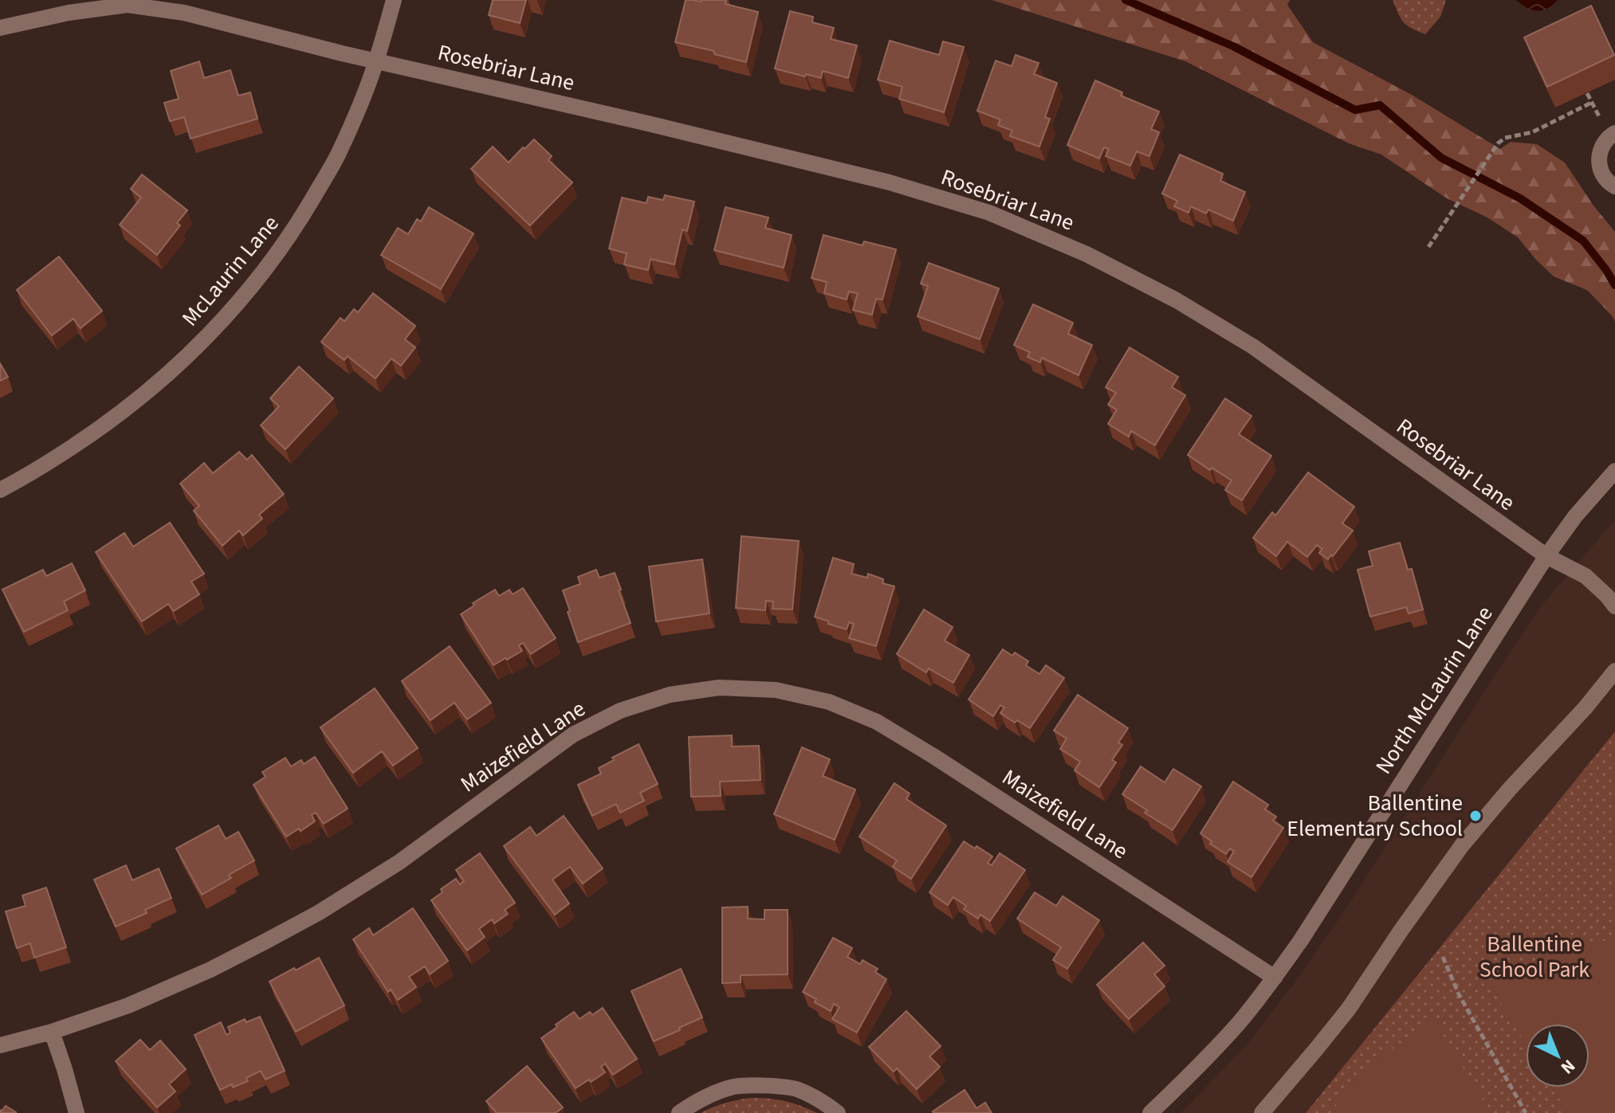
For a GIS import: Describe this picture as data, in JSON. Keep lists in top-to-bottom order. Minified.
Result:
{"streets":{"street":["Rosebriar Lane","McLaurin Lane","North McLaurin Lane","Maizefield Lane"]},"crossings":[["Rosebriar Lane","McLaurin Lane"],["Rosebriar Lane","North McLaurin Lane"],["North McLaurin Lane","Maizefield Lane"]],"parks":["Ballentine School Park"],"places":["Ballentine Elementary School"],"north":"bottom right"}
